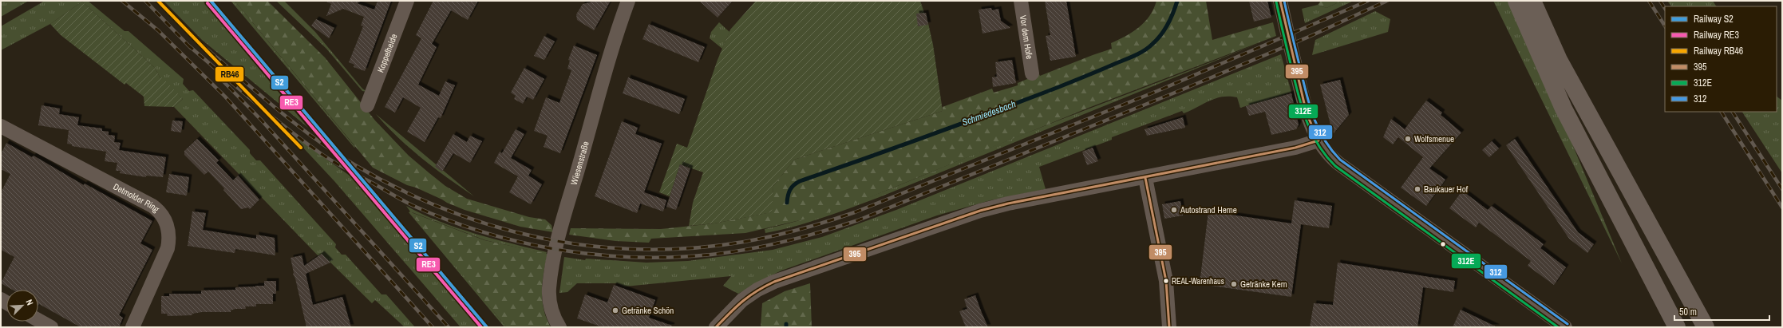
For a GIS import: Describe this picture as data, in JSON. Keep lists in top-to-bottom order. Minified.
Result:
{"streets":{"street":["Vor dem Hofe","Koppelheide","Wiesenstraße","Detmolder Ring"]},"water":["Schmiedesbach"],"places":["Wolfsmenue","Baukauer Hof","Autostrand Herne","REAL-Warenhaus","Getränke Kern","Getränke Schön"],"lines":["rail line S2","rail line RB46","transit line 395","transit line 312","transit line 312E","rail line RE3"],"legend":["Railway S2","Railway RE3","Railway RB46","395","312E","312"],"scale_bar":"50 m","north":"top right"}
